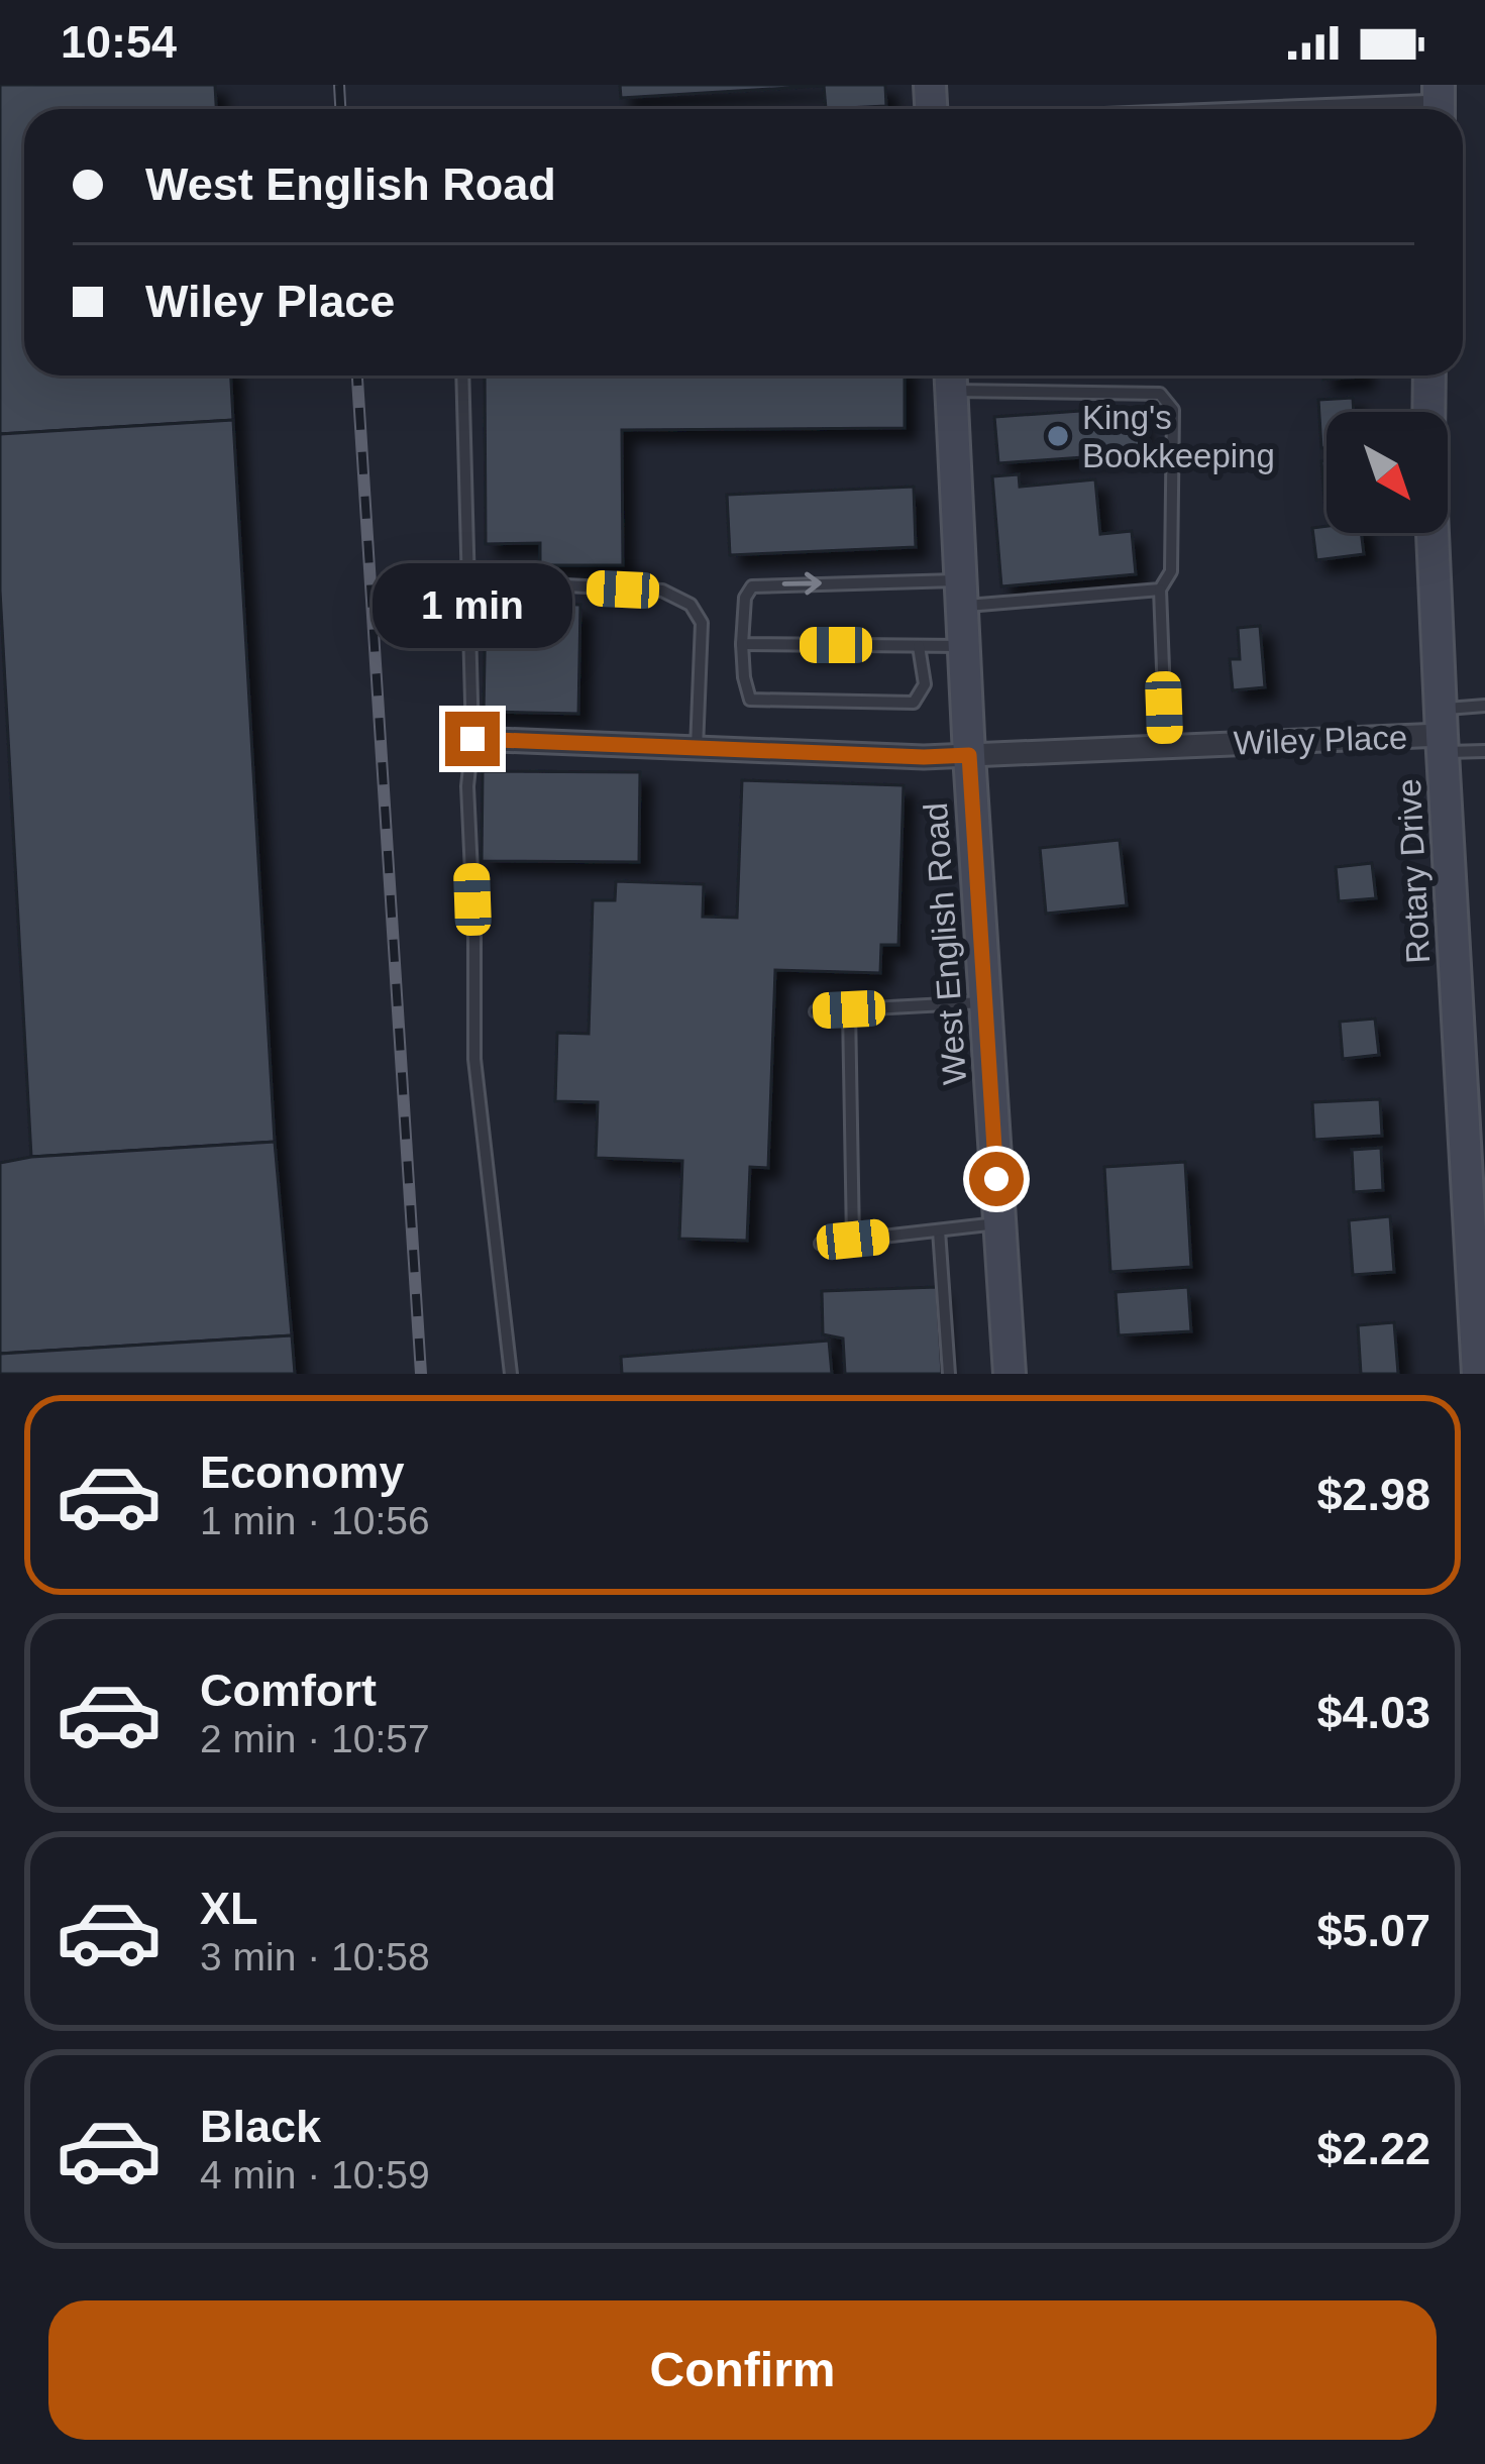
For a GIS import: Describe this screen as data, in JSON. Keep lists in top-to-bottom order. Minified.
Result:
{"streets":{"main road":["Rotary Drive","West English Road"],"street":["Wiley Place"]},"crossings":[["Wiley Place","Rotary Drive"],["Wiley Place","West English Road"]],"places":["King's Bookkeeping"],"north":"bottom right","page":{"status":"10:54","banner":["West English Road","Wiley Place"],"bubble":"1 min","list":[{"name":"Economy","note":"1 min · 10:56","value":"$2.98"},{"name":"Comfort","note":"2 min · 10:57","value":"$4.03"},{"name":"XL","note":"3 min · 10:58","value":"$5.07"},{"name":"Black","note":"4 min · 10:59","value":"$2.22"}],"buttons":"Confirm"}}
